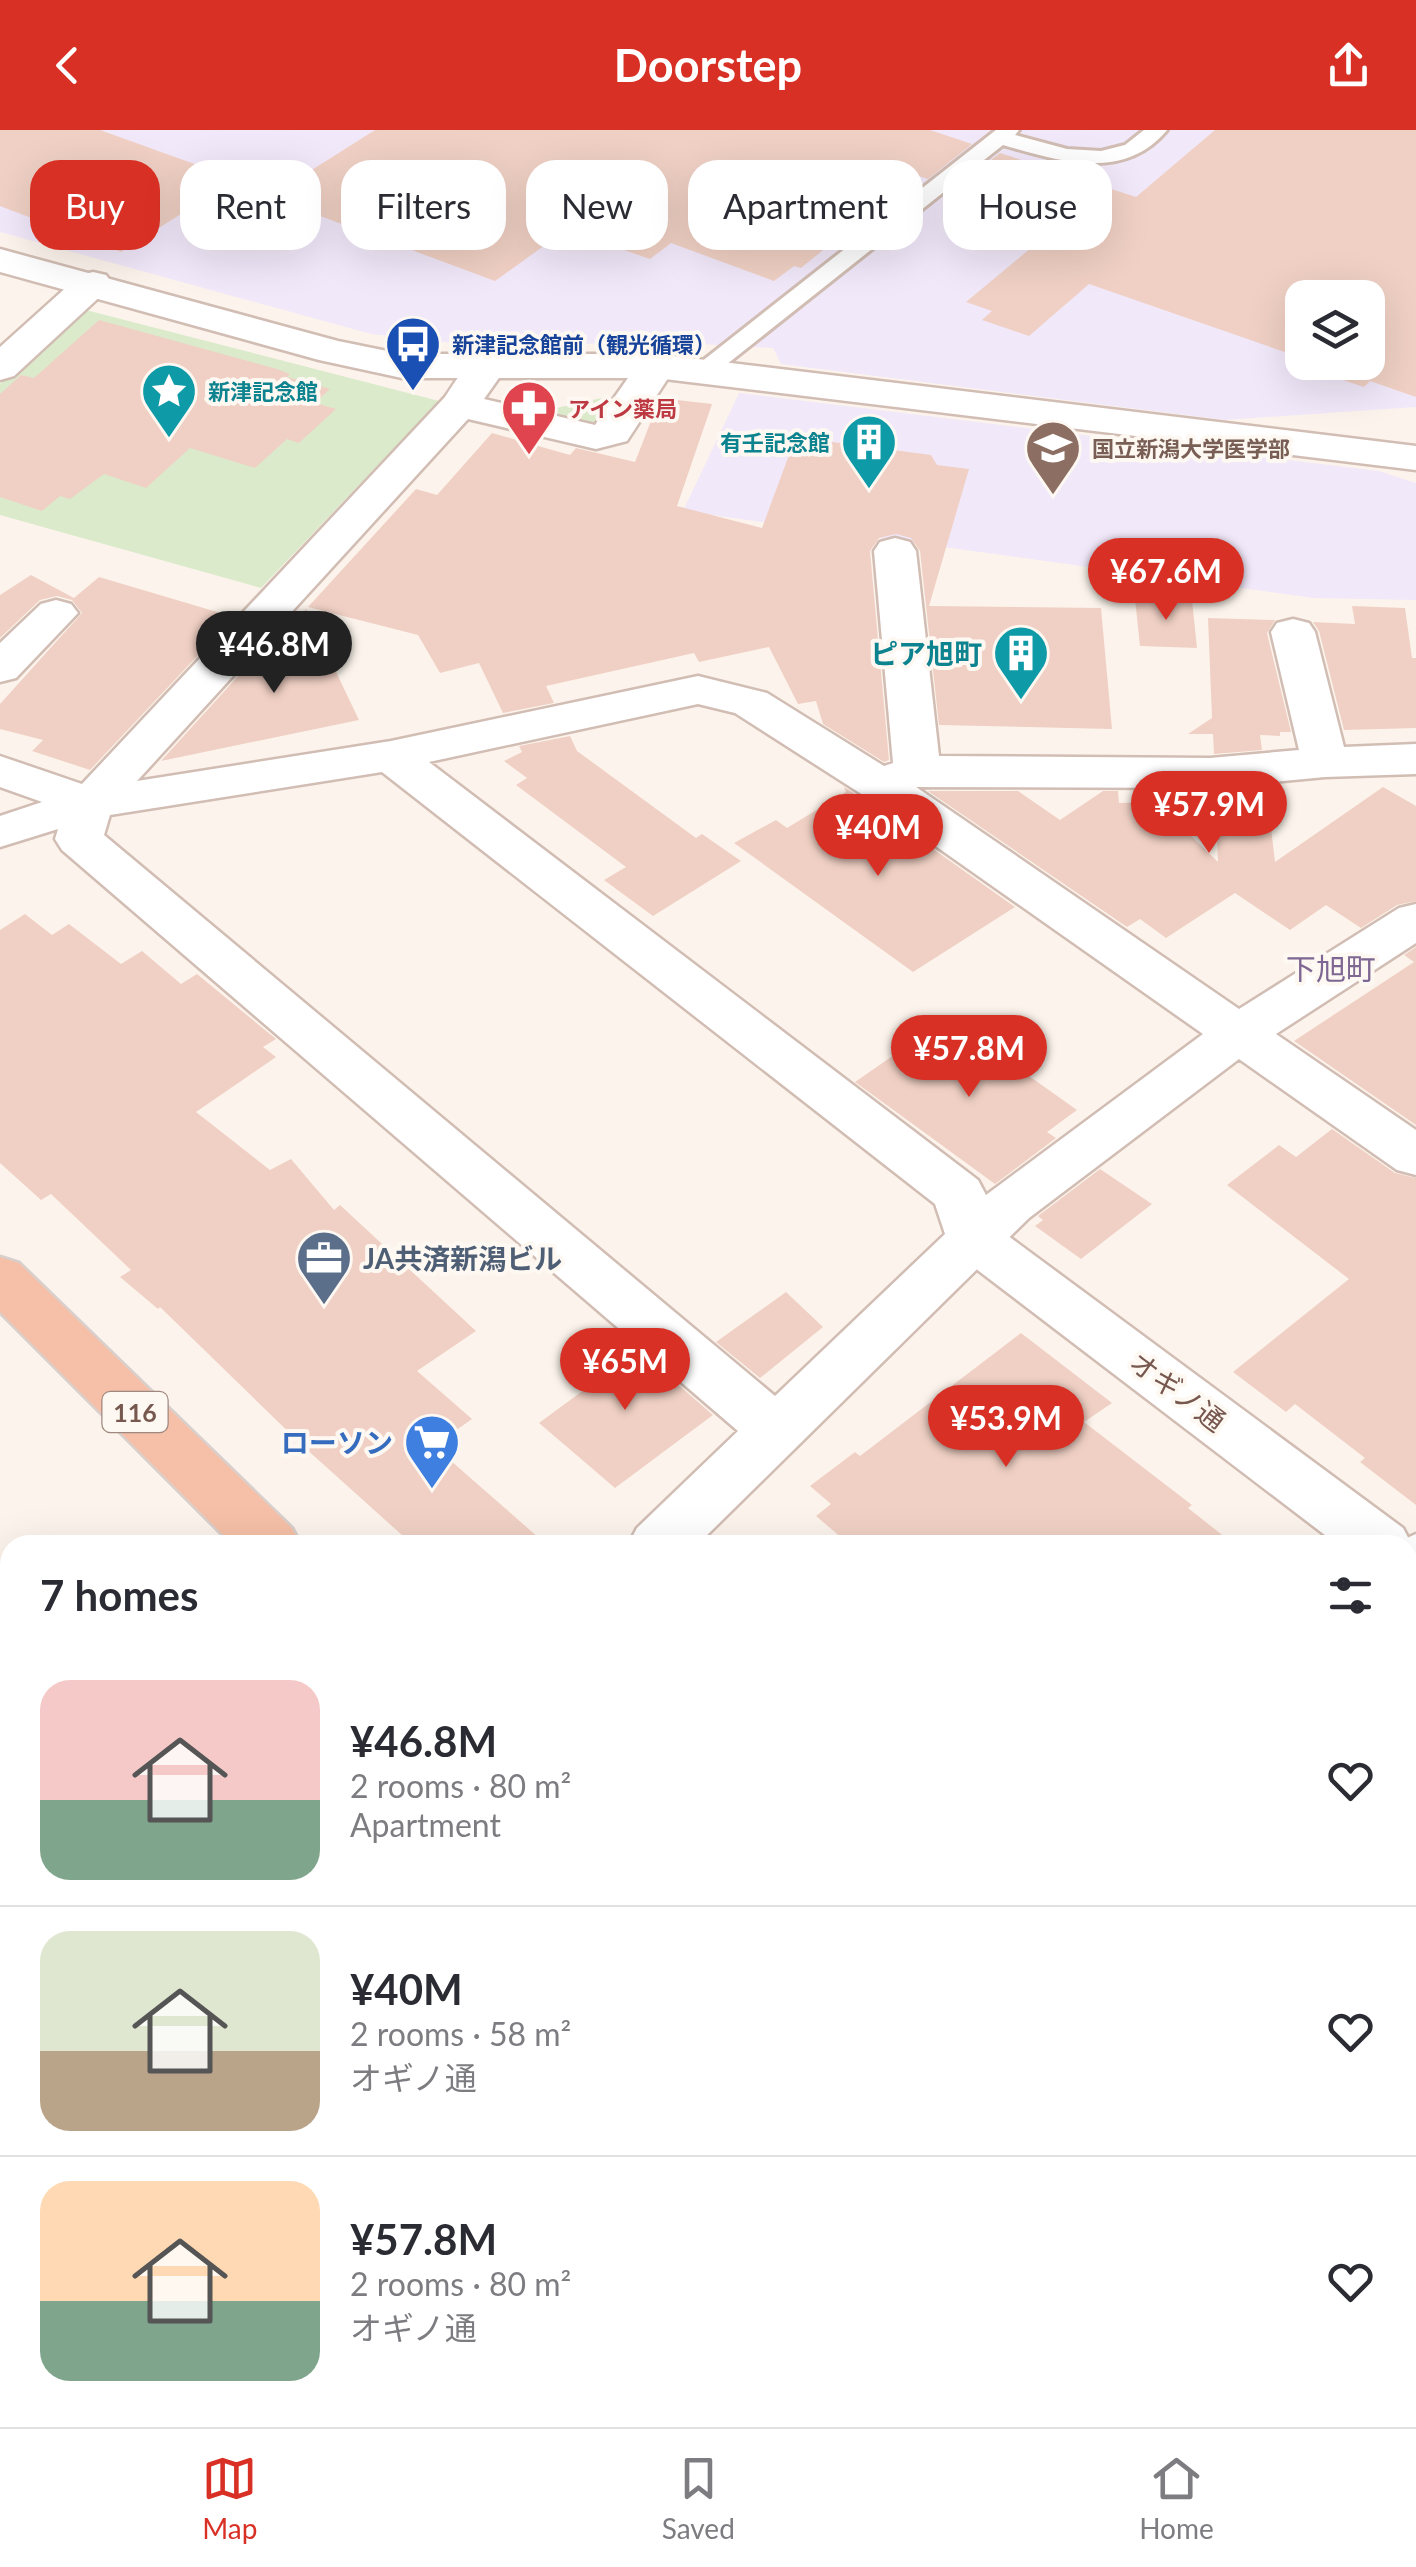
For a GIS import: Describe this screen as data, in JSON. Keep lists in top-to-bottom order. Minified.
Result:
{"streets":{"highway":["116"],"street":["オギノ通"]},"districts":["下旭町"],"places":{"bus stop":["新津記念館前（観光循環）"],"place":["新津記念館"],"pharmacy":["アイン薬局"],"building":["有壬記念館","ピア旭町"],"school or university":["国立新潟大学医学部"],"office":["JA共済新潟ビル"],"supermarket":["ローソン"]},"page":{"header":"Doorstep","chip":["Buy","Rent","Filters","New","Apartment","House"],"price":["¥67.6M","¥46.8M","¥57.9M","¥40M","¥57.8M","¥65M","¥53.9M"],"heading":"7 homes","list":[{"name":"¥46.8M","note":"2 rooms · 80 m² · Apartment"},{"name":"¥40M","note":"2 rooms · 58 m² · オギノ通"},{"name":"¥57.8M","note":"2 rooms · 80 m² · オギノ通"}],"tabs":["Map","Saved","Home"]}}
